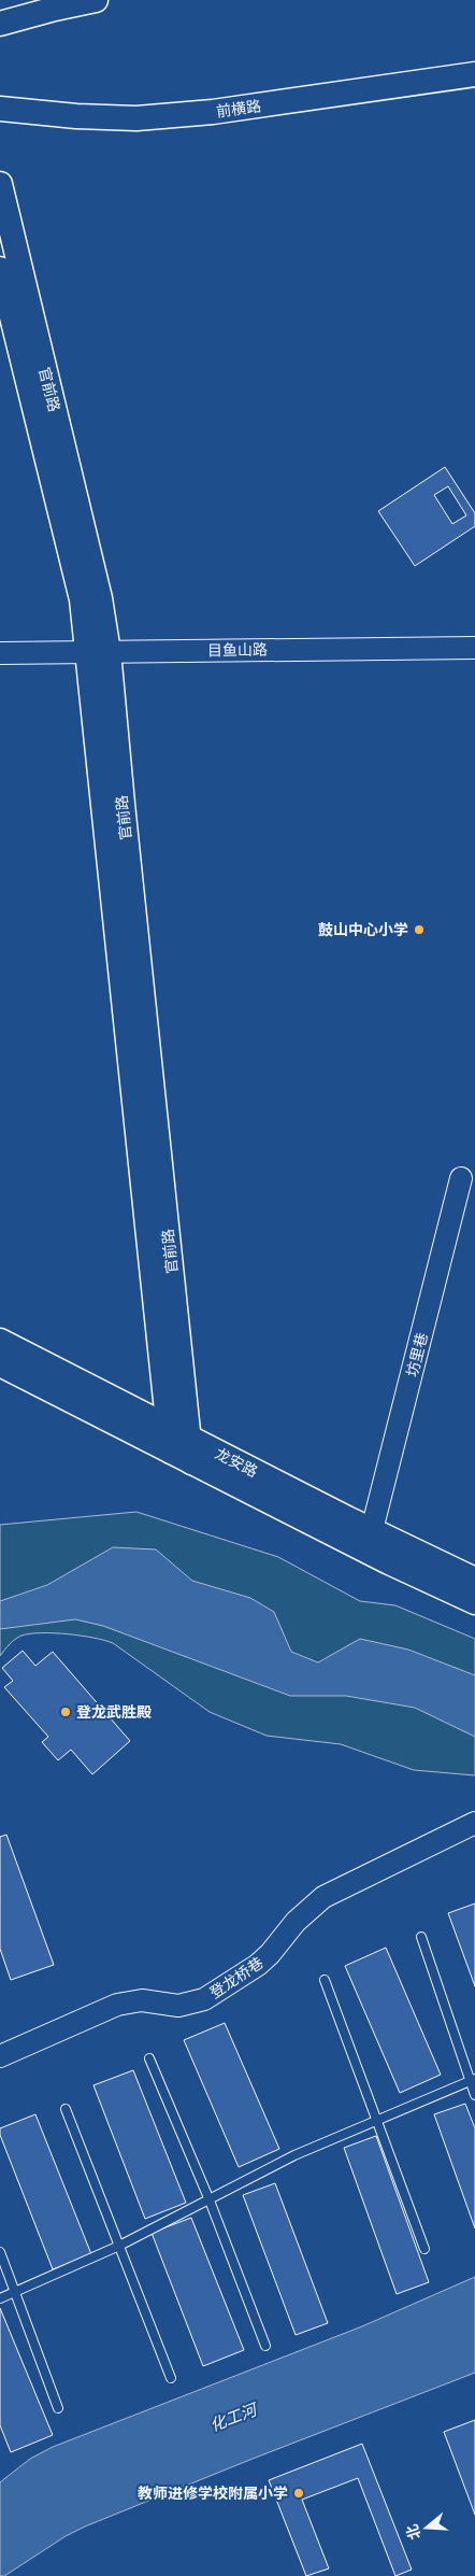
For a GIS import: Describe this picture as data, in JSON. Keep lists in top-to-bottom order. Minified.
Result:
{"streets":{"main road":["前横路","官前路","龙安路"],"street":["目鱼山路","坊里巷","登龙桥巷"]},"crossings":[["官前路","目鱼山路"],["官前路","龙安路"],["坊里巷","龙安路"]],"water":["化工河"],"places":["鼓山中心小学","登龙武胜殿","教师进修学校附属小学"],"north":"left"}
